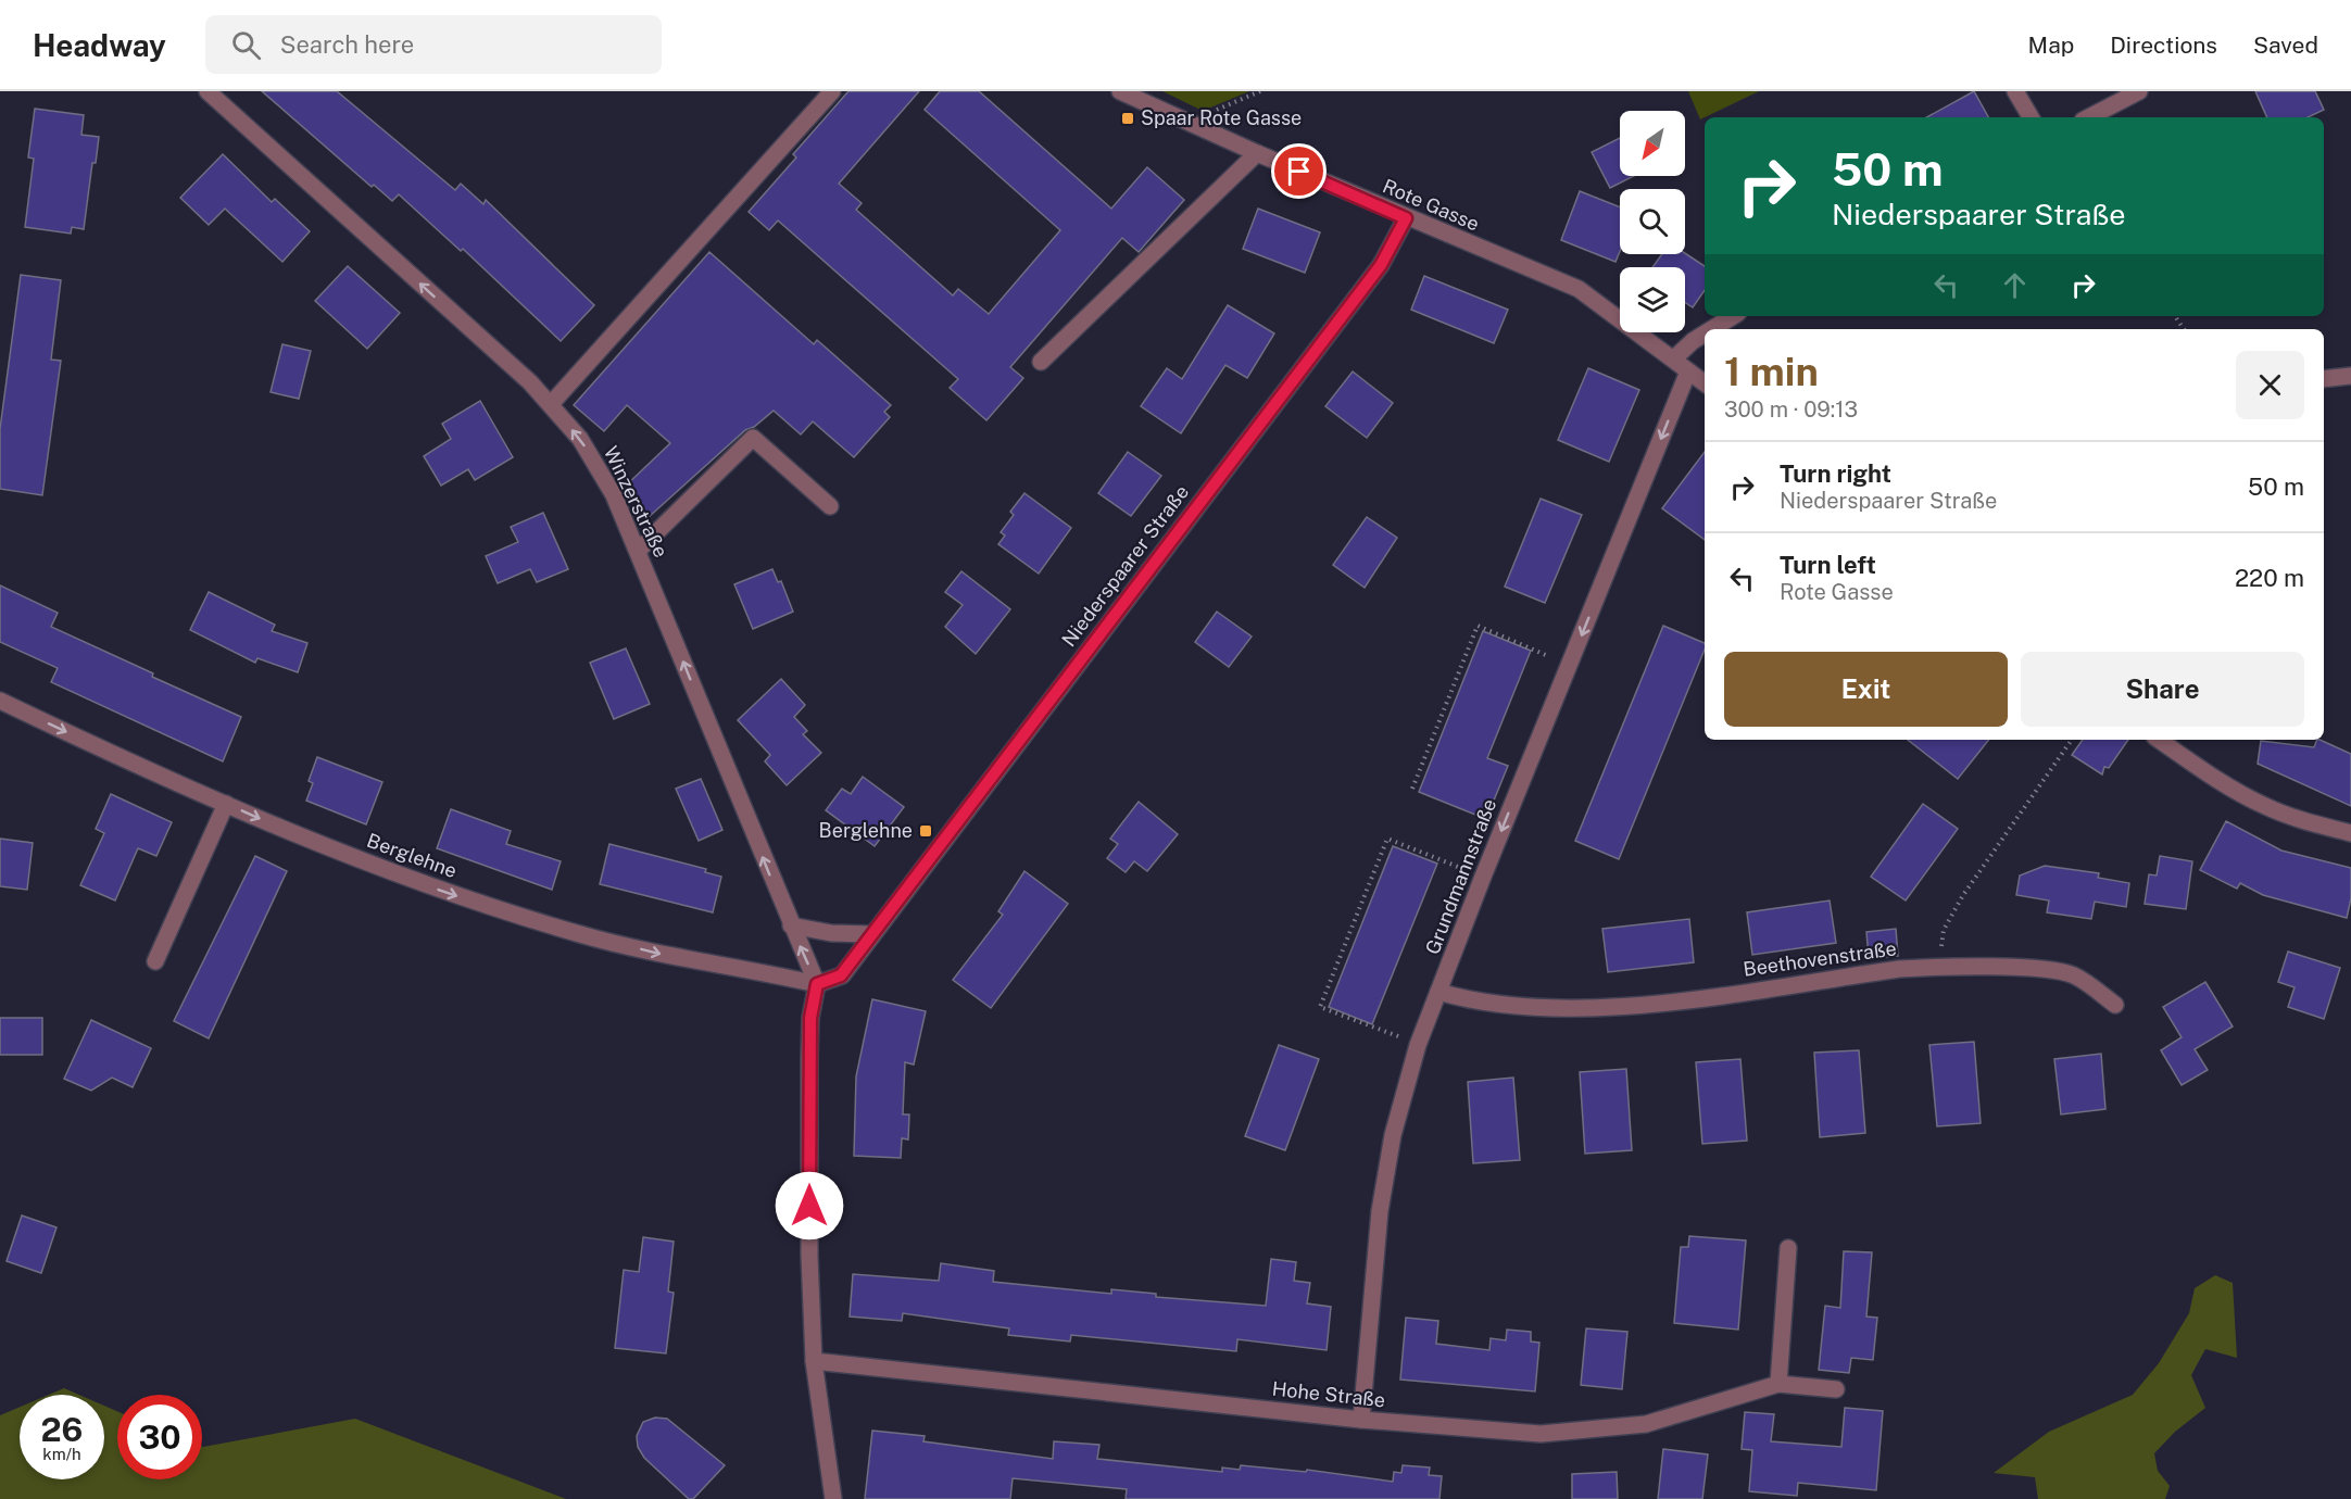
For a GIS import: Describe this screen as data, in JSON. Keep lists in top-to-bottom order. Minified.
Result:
{"streets":{"street":["Rote Gasse","Winzerstraße","Niederspaarer Straße","Berglehne","Grundmannstraße","Beethovenstraße","Hohe Straße"]},"crossings":[["Rote Gasse","Niederspaarer Straße"],["Rote Gasse","Grundmannstraße"],["Winzerstraße","Niederspaarer Straße"],["Winzerstraße","Berglehne"],["Niederspaarer Straße","Berglehne"],["Grundmannstraße","Beethovenstraße"],["Grundmannstraße","Hohe Straße"]],"one_way":["Winzerstraße","Berglehne","Grundmannstraße"],"places":{"transit":["Spaar Rote Gasse","Berglehne"]},"north":"bottom left","page":{"header":"Headway","search":"Search here","nav":["Map","Directions","Saved"],"turn":["50 m","Niederspaarer Straße"],"heading":["1 min","300 m · 09:13"],"list":[{"name":"Turn right","note":"Niederspaarer Straße","value":"50 m"},{"name":"Turn left","note":"Rote Gasse","value":"220 m"}],"buttons":["Exit","Share"],"speed":"26 km/h","limit":"30"}}
